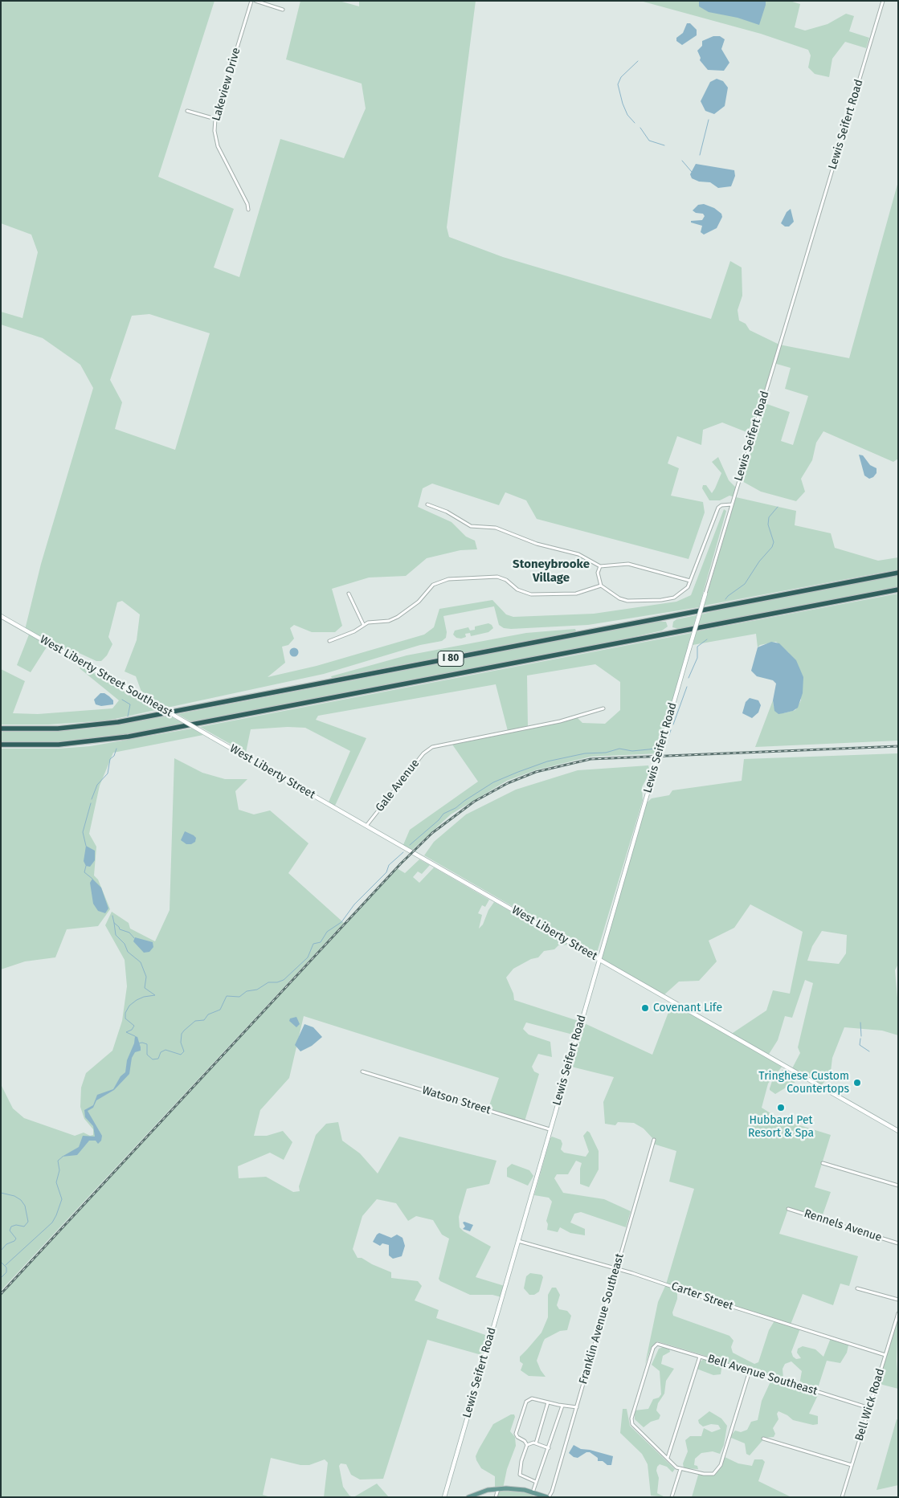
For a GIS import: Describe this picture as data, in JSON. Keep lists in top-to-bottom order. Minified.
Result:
{"streets":{"highway":["I 80"],"main road":["Lewis Seifert Road","West Liberty Street Southeast","West Liberty Street"],"street":["Lakeview Drive","Gale Avenue","Watson Street","Rennels Avenue","Carter Street","Franklin Avenue Southeast","Bell Avenue Southeast","Bell Wick Road"]},"crossings":[["Lewis Seifert Road","West Liberty Street"],["Lewis Seifert Road","Watson Street"],["Lewis Seifert Road","Carter Street"],["West Liberty Street Southeast","West Liberty Street"],["West Liberty Street","Gale Avenue"],["Carter Street","Franklin Avenue Southeast"],["Carter Street","Bell Wick Road"],["Bell Avenue Southeast","Bell Wick Road"]],"districts":["Stoneybrooke Village"],"places":["Covenant Life","Tringhese Custom Countertops","Hubbard Pet Resort & Spa"]}
